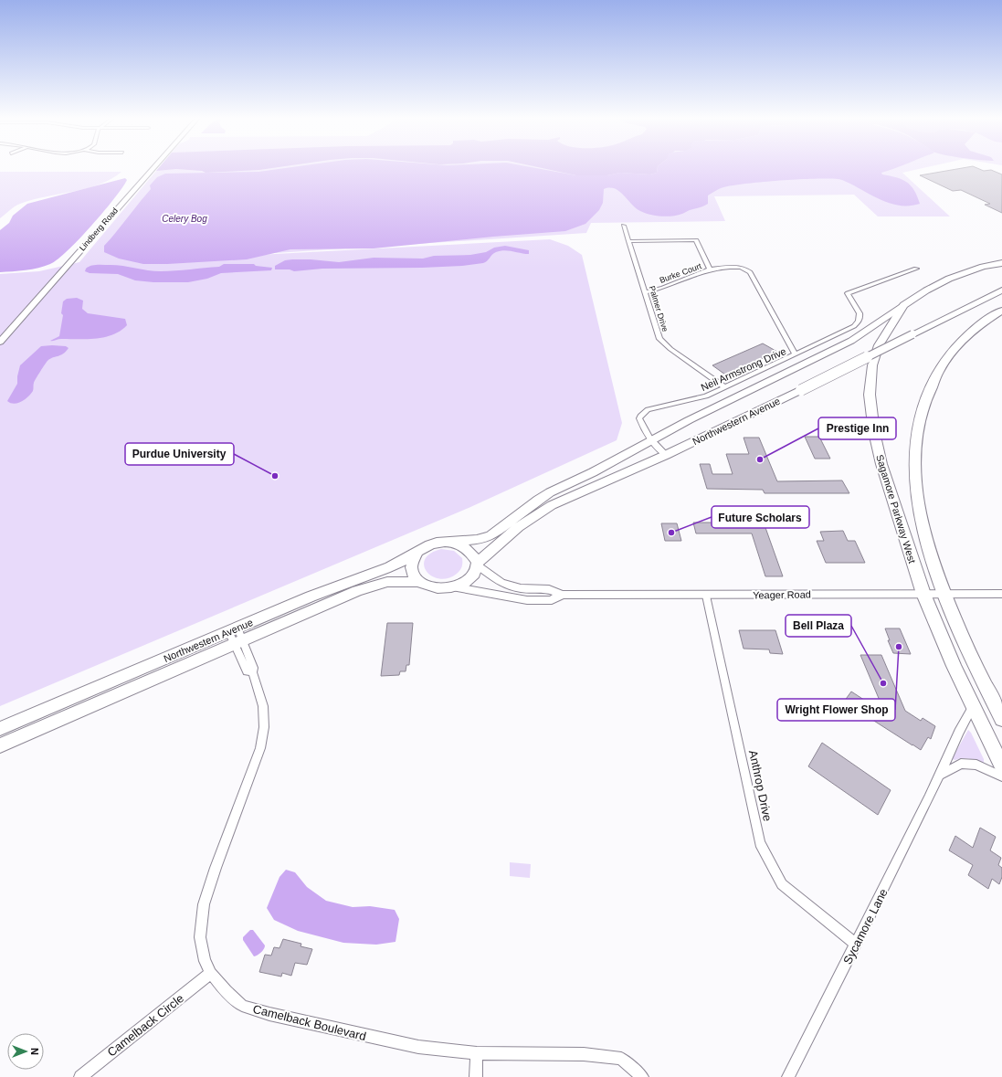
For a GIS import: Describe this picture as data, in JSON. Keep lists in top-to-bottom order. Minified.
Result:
{"streets":{"highway":["Sagamore Parkway West"],"main road":["Lindberg Road","Northwestern Avenue"],"street":["Burke Court","Palmer Drive","Neil Armstrong Drive","Yeager Road","Anthrop Drive","Sycamore Lane","Camelback Boulevard","Camelback Circle"]},"crossings":[["Burke Court","Palmer Drive"],["Burke Court","Neil Armstrong Drive"],["Palmer Drive","Neil Armstrong Drive"],["Neil Armstrong Drive","Northwestern Avenue"],["Northwestern Avenue","Yeager Road"],["Northwestern Avenue","Camelback Boulevard"],["Sagamore Parkway West","Yeager Road"],["Sagamore Parkway West","Sycamore Lane"],["Yeager Road","Anthrop Drive"],["Anthrop Drive","Sycamore Lane"],["Camelback Boulevard","Camelback Circle"]],"water":["Celery Bog"],"places":["Prestige Inn","Purdue University","Future Scholars","Wright Flower Shop","Bell Plaza"],"north":"right"}
